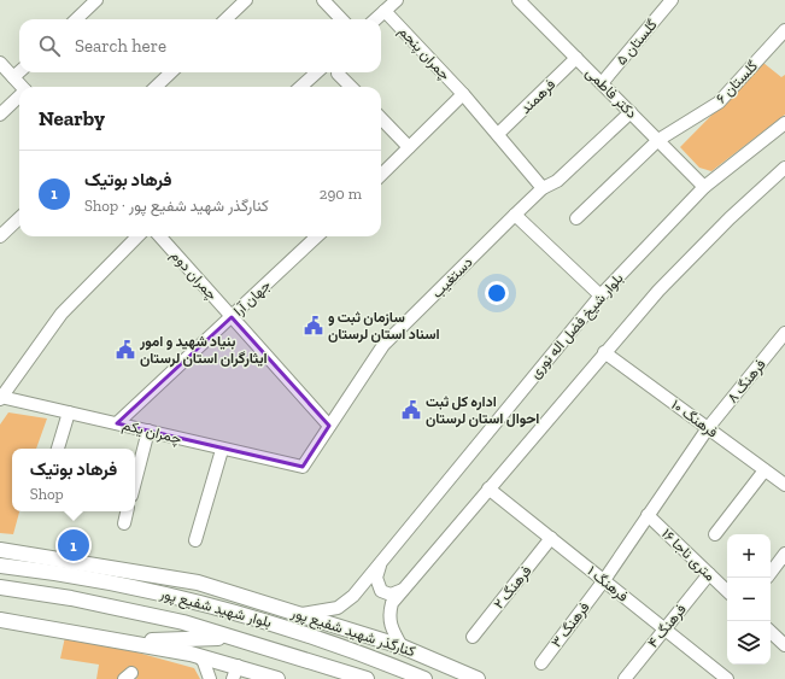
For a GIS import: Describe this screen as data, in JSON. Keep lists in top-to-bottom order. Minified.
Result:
{"streets":{"main road":["بلوار شهید شفیع پور","کنارگذر شهید شفیع پور"],"street":["گلستان ۵","چمران پنجم","گلستان ۶","دکتر فاطمی","فرهمند","چمران دوم","دستغیب","جهان آرا","بلوار شیخ فضل اله نوری","فرهنگ ۸","فرهنگ ۱۰","چمران یکم","۱۶ متری ناجا","فرهنگ ۱","فرهنگ ۲","فرهنگ ۳","فرهنگ ۴"]},"crossings":[["گلستان ۵","دکتر فاطمی"],["چمران پنجم","فرهمند"],["چمران پنجم","دستغیب"],["گلستان ۶","دکتر فاطمی"],["دکتر فاطمی","فرهمند"],["دکتر فاطمی","دستغیب"],["دکتر فاطمی","بلوار شیخ فضل اله نوری"],["چمران دوم","دستغیب"],["چمران دوم","جهان آرا"],["دستغیب","چمران یکم"],["جهان آرا","چمران یکم"],["بلوار شیخ فضل اله نوری","کنارگذر شهید شفیع پور"],["فرهنگ ۸","فرهنگ ۱۰"],["فرهنگ ۸","۱۶ متری ناجا"],["فرهنگ ۸","فرهنگ ۳"],["۱۶ متری ناجا","فرهنگ ۳"],["۱۶ متری ناجا","فرهنگ ۴"],["فرهنگ ۱","فرهنگ ۲"],["فرهنگ ۱","فرهنگ ۳"],["فرهنگ ۱","فرهنگ ۴"]],"places":{"public building":["سازمان ثبت و اسناد استان لرستان","بنیاد شهید و امور ایثارگران استان لرستان","اداره کل ثبت احوال استان لرستان"]},"page":{"search":"Search here","heading":"Nearby","list":[{"mark":"1","name":"فرهاد بوتیک","note":"Shop · کنارگذر شهید شفیع پور","value":"290 m"}],"popup":["فرهاد بوتیک","Shop"],"pins":"1","map_buttons":["+","−"]}}
